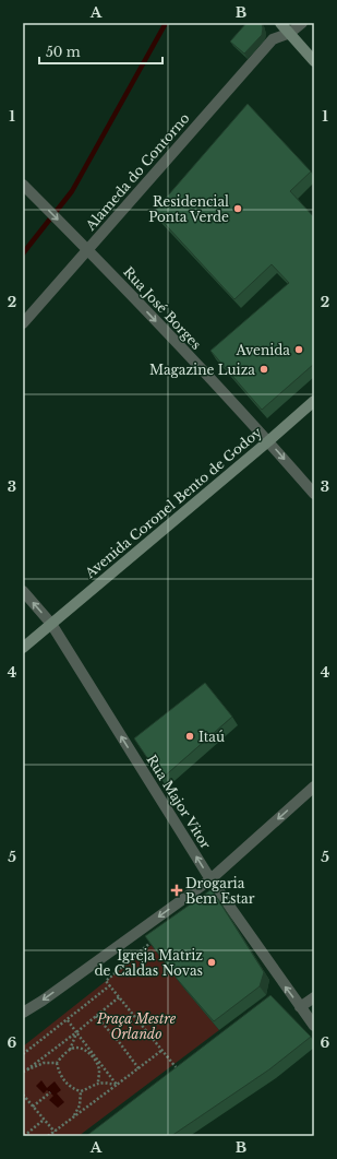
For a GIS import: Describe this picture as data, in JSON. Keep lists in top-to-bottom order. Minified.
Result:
{"streets":{"main road":["Avenida Coronel Bento de Godoy"],"street":["Alameda do Contorno","Rua José Borges","Rua Major Vitor"]},"crossings":[["Alameda do Contorno","Rua José Borges"],["Rua José Borges","Avenida Coronel Bento de Godoy"],["Avenida Coronel Bento de Godoy","Rua Major Vitor"]],"one_way":["Rua José Borges","Rua Major Vitor"],"parks":["Praça Mestre Orlando"],"places":{"other":["Residencial Ponta Verde","Avenida","Magazine Luiza","Itaú","Igreja Matriz de Caldas Novas"],"health":["Drogaria Bem Estar"]},"scale_bar":"50 m","grid":{"columns":["A","B"],"rows":["1","2","3","4","5","6"]}}
